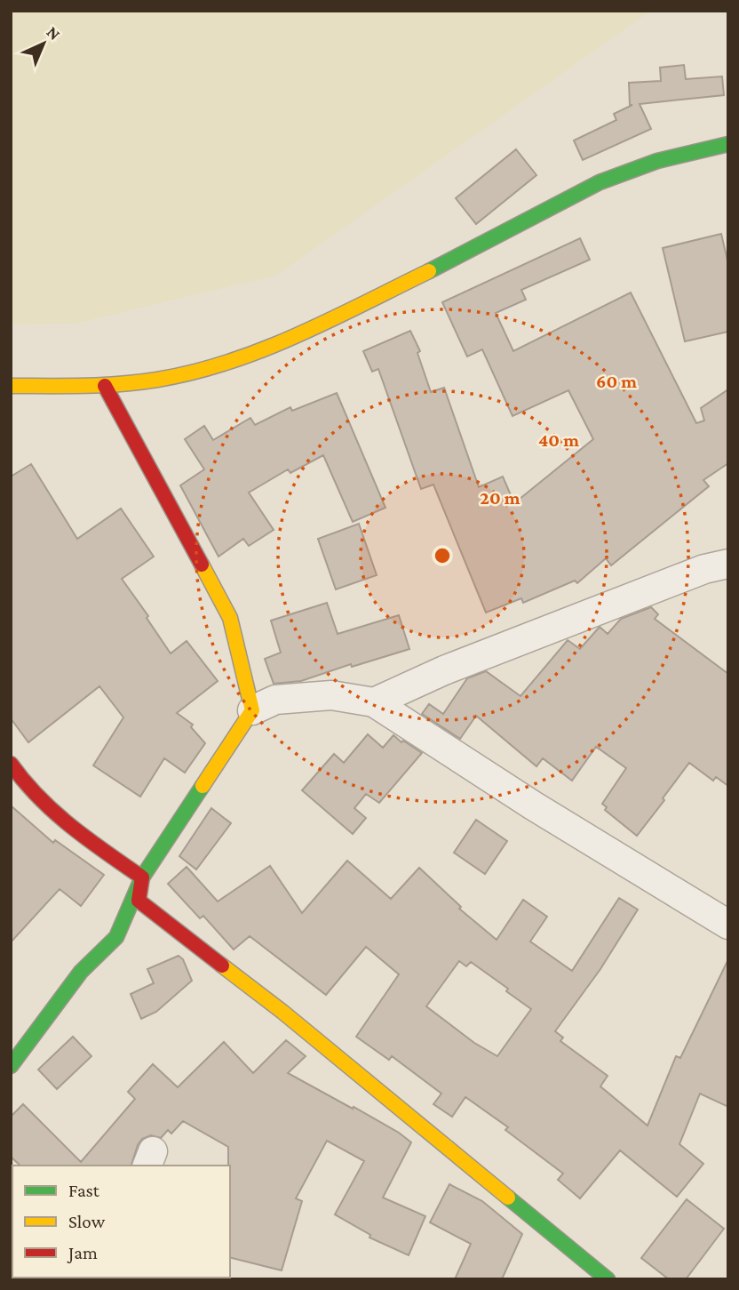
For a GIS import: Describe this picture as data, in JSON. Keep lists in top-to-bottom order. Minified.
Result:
{"legend":["Fast","Slow","Jam"],"north":"top right","rings":["60 m","40 m","20 m"]}
